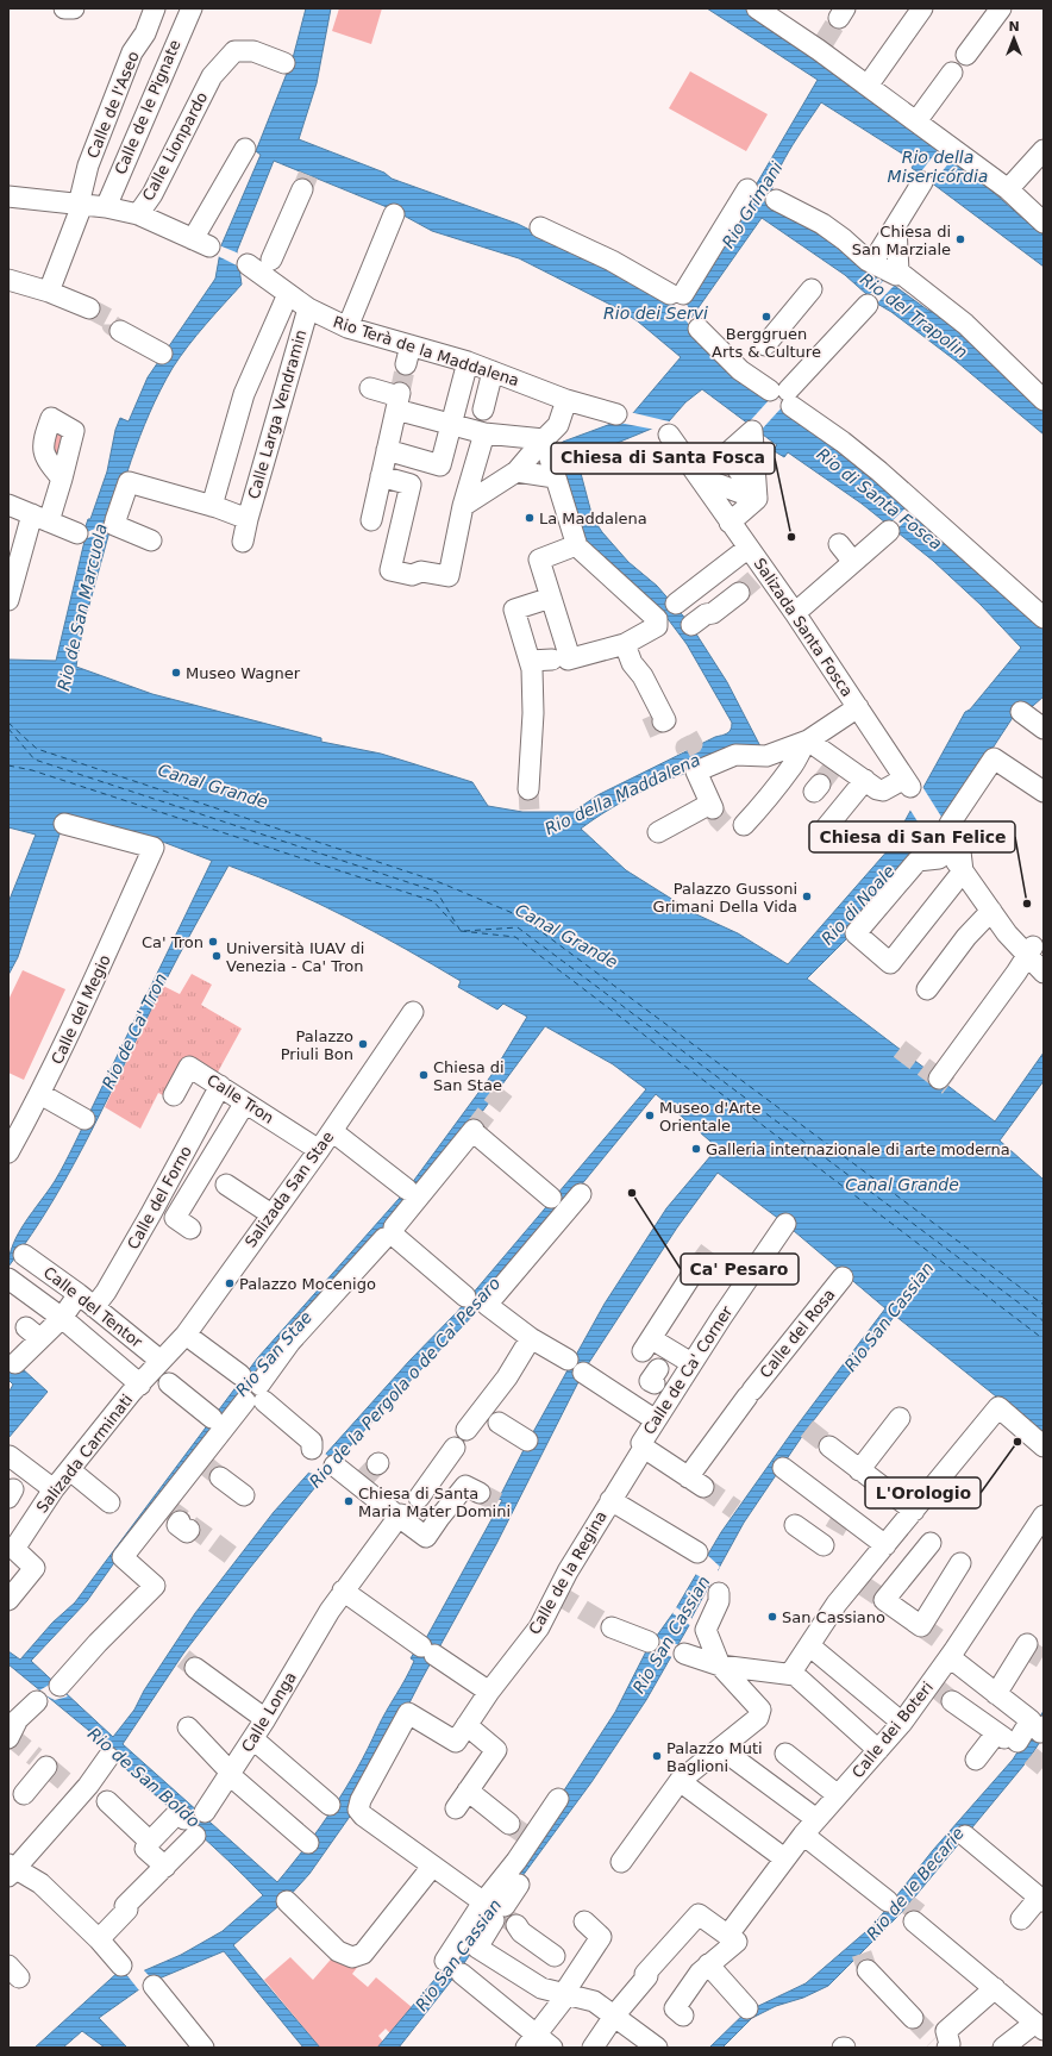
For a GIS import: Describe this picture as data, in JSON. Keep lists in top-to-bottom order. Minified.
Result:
{"streets":{"street":["Calle de l'Aseo","Calle de le Pignate","Calle Lionpardo","Rio Terà de la Maddalena","Calle Larga Vendramin","Salizada Santa Fosca","Calle del Megio","Calle Tron","Salizada San Stae","Calle del Forno","Calle del Tentor","Calle del Rosa","Calle de Ca' Corner","Salizada Carminati","Calle de la Regina","Calle Longa","Calle dei Boteri"]},"crossings":[["Rio Terà de la Maddalena","Calle Larga Vendramin"],["Calle Tron","Salizada San Stae"],["Calle Tron","Calle del Forno"],["Salizada San Stae","Calle del Tentor"],["Salizada San Stae","Salizada Carminati"],["Calle del Forno","Calle del Tentor"],["Calle del Tentor","Salizada Carminati"],["Calle del Rosa","Calle de Ca' Corner"],["Calle del Rosa","Calle de la Regina"],["Calle de Ca' Corner","Calle de la Regina"]],"water":["Rio della Misericórdia","Rio Grimani","Rio dei Servi","Rio del Trapolin","Rio di Santa Fosca","Rio de San Marcuola","Canal Grande","Rio della Maddalena","Rio di Noale","Rio de Ca' Tron","Rio San Cassian","Rio San Stae","Rio de la Pergola o de Ca' Pesaro","Rio de San Boldo","Rio de le Becarie"],"places":["Chiesa di San Marziale","Berggruen Arts & Culture","La Maddalena","Chiesa di Santa Fosca","Museo Wagner","Palazzo Gussoni Grimani Della Vida","Chiesa di San Felice","Ca' Tron","Università IUAV di Venezia - Ca' Tron","Palazzo Priuli Bon","Chiesa di San Stae","Museo d'Arte Orientale","Galleria internazionale di arte moderna","Ca' Pesaro","Palazzo Mocenigo","L'Orologio","Chiesa di Santa Maria Mater Domini","San Cassiano","Palazzo Muti Baglioni"],"north":"top"}
